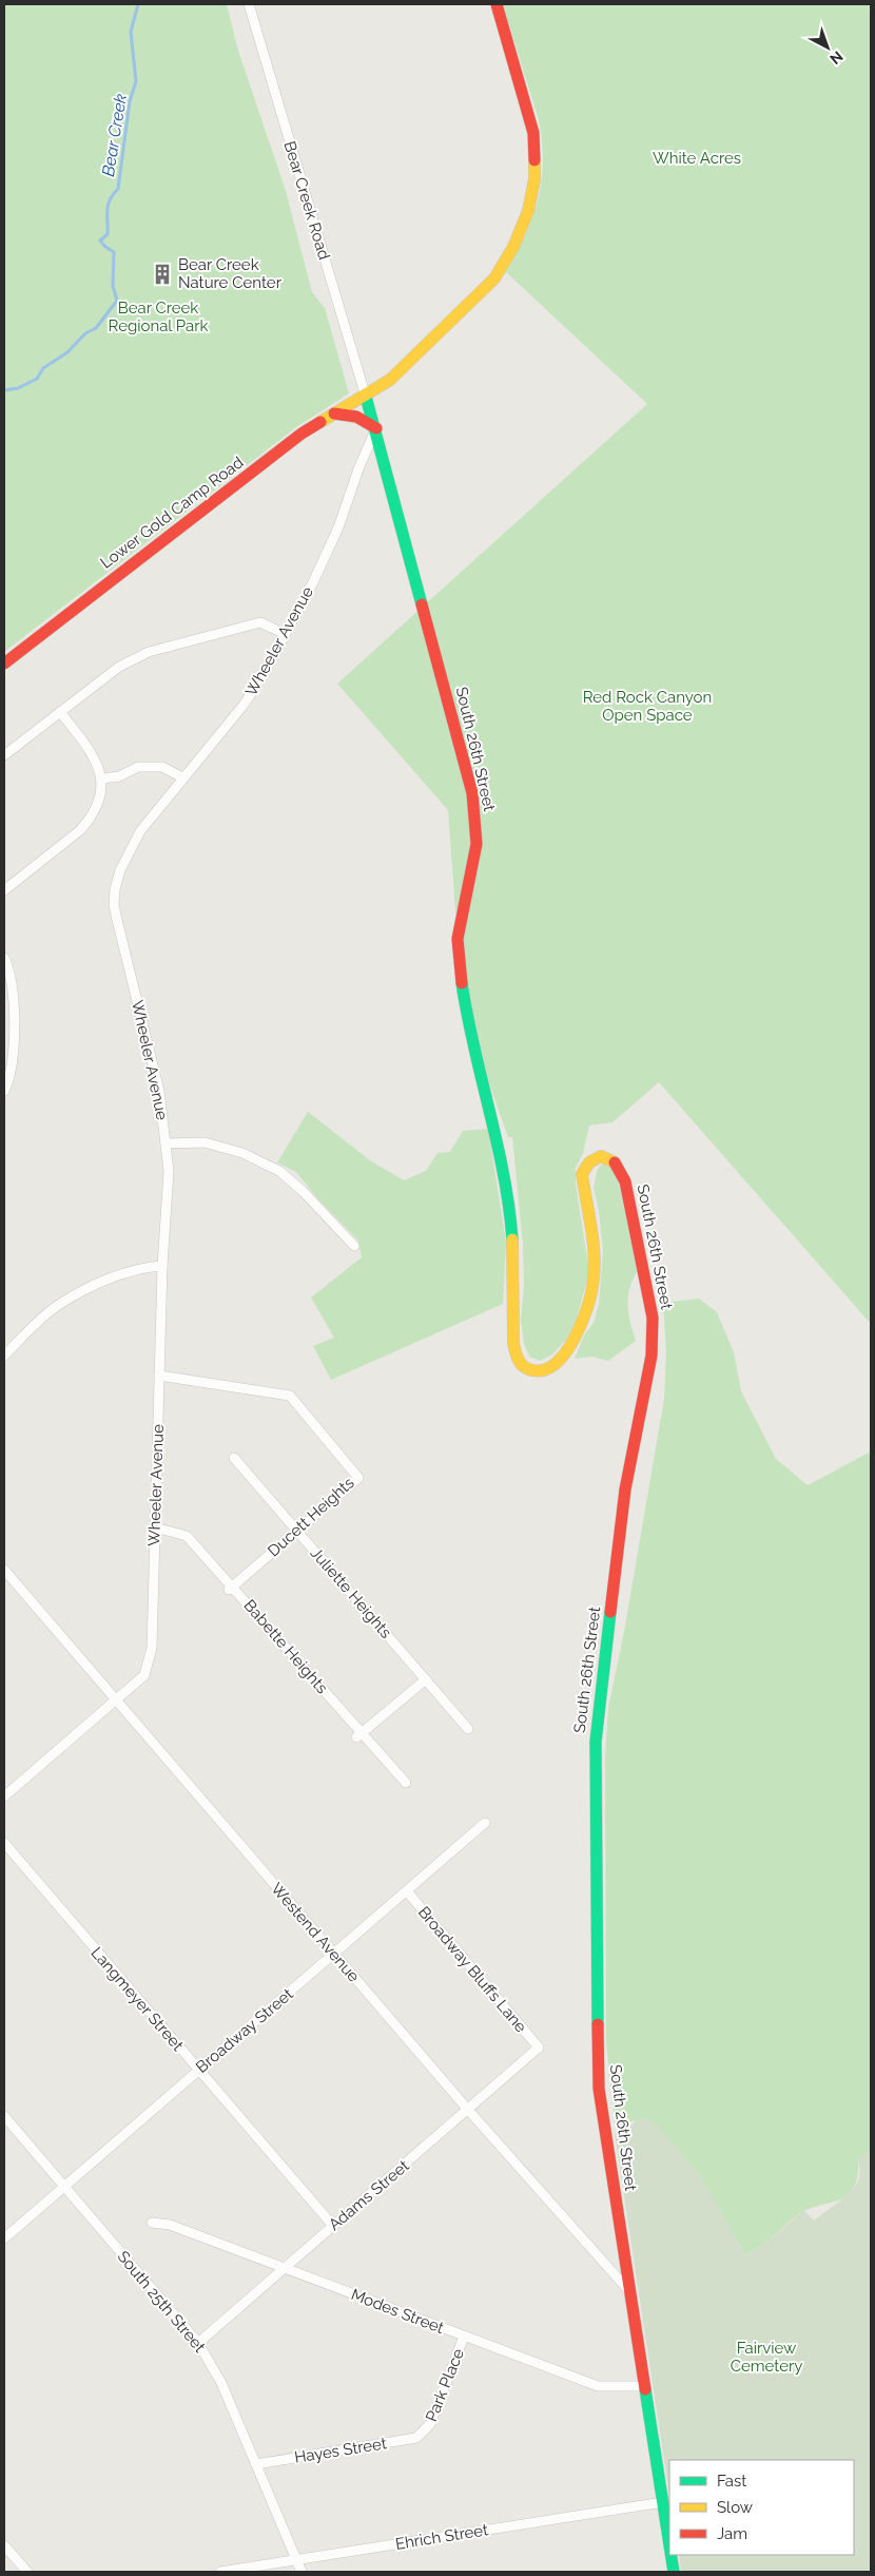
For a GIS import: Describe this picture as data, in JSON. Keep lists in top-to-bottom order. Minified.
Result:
{"streets":{"street":["Bear Creek Road","Lower Gold Camp Road","Wheeler Avenue","South 26th Street","Ducett Heights","Juliette Heights","Babette Heights","Westend Avenue","Broadway Bluffs Lane","Langmeyer Street","Broadway Street","Adams Street","South 25th Street","Modes Street","Park Place","Hayes Street","Ehrich Street"]},"crossings":[["Bear Creek Road","Lower Gold Camp Road"],["Bear Creek Road","South 26th Street"],["Lower Gold Camp Road","South 26th Street"],["Wheeler Avenue","South 26th Street"],["Wheeler Avenue","Ducett Heights"],["Wheeler Avenue","Babette Heights"],["Wheeler Avenue","Westend Avenue"],["South 26th Street","Westend Avenue"],["South 26th Street","Modes Street"],["South 26th Street","Ehrich Street"],["Ducett Heights","Juliette Heights"],["Ducett Heights","Babette Heights"],["Westend Avenue","Broadway Street"],["Westend Avenue","Adams Street"],["Broadway Bluffs Lane","Broadway Street"],["Broadway Bluffs Lane","Adams Street"],["Langmeyer Street","Broadway Street"],["Langmeyer Street","Adams Street"],["Broadway Street","South 25th Street"],["Adams Street","South 25th Street"],["Adams Street","Modes Street"],["South 25th Street","Hayes Street"],["South 25th Street","Ehrich Street"],["Modes Street","Park Place"],["Park Place","Hayes Street"]],"water":["Bear Creek"],"parks":["White Acres","Bear Creek Regional Park","Red Rock Canyon Open Space","Fairview Cemetery"],"places":{"building":["Bear Creek Nature Center"]},"legend":["Fast","Slow","Jam"],"north":"bottom right"}
